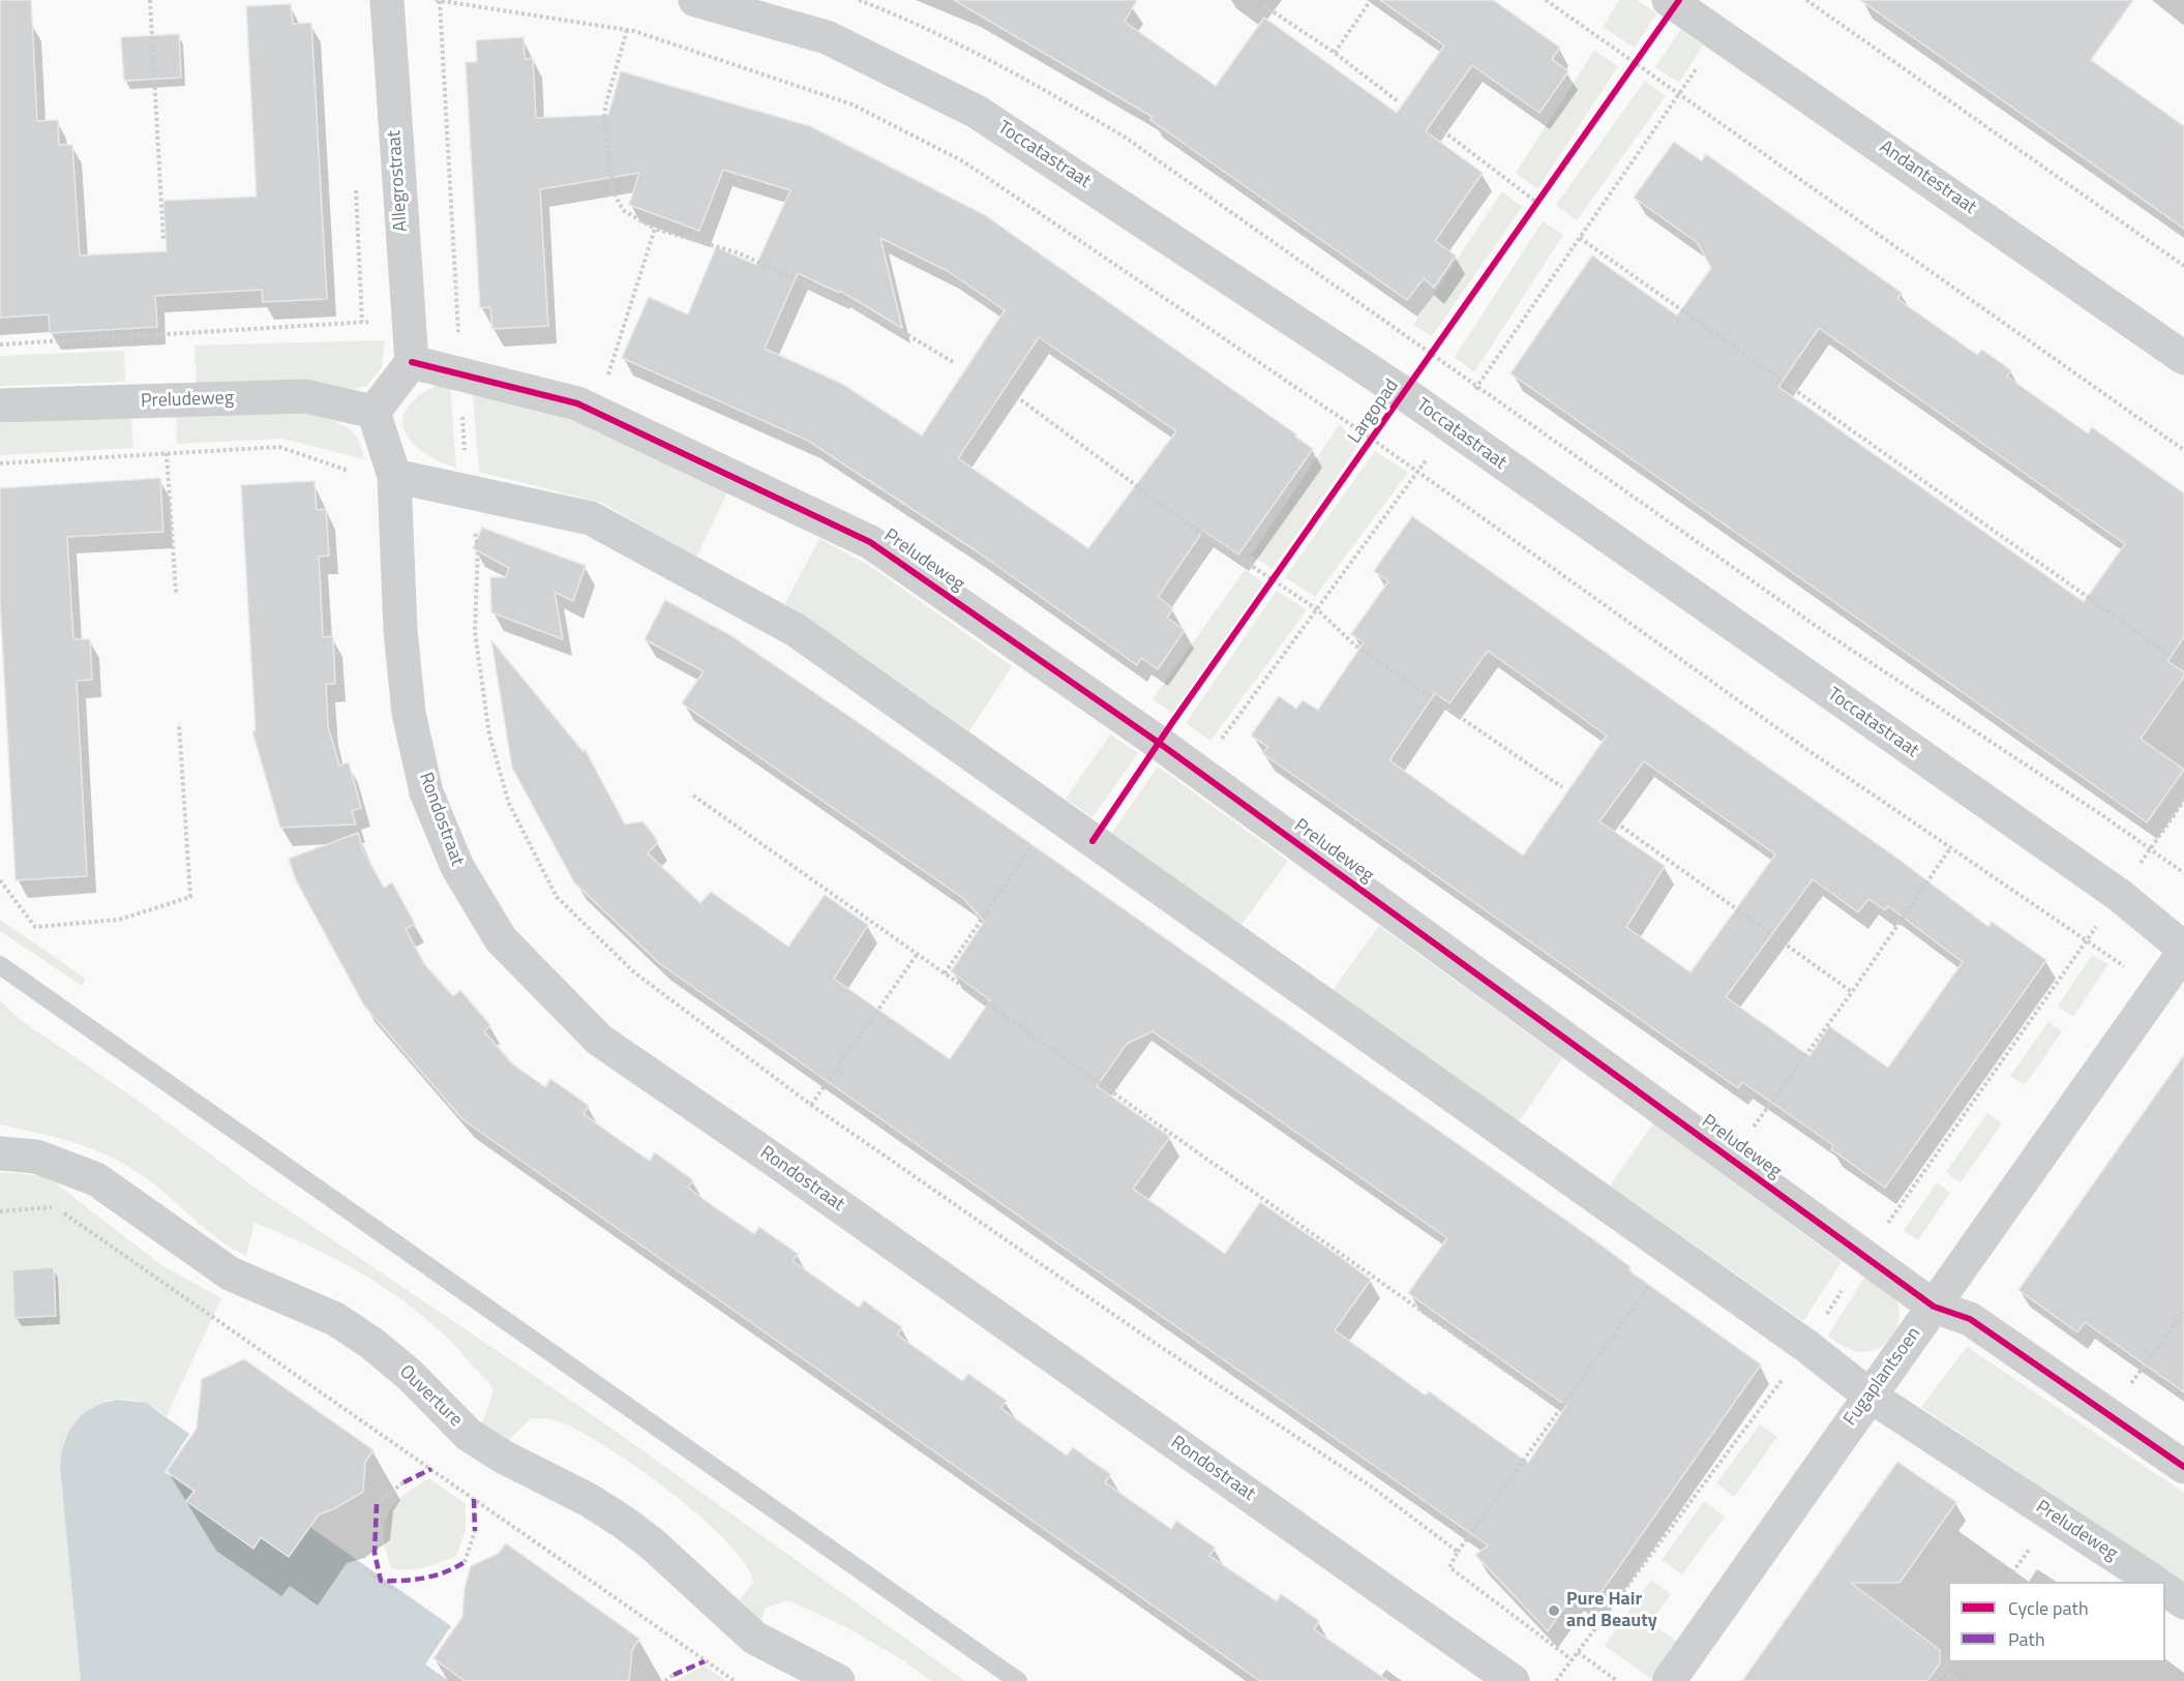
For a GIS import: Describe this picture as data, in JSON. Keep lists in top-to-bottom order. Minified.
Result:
{"streets":{"street":["Toccatastraat","Andantestraat","Allegrostraat","Preludeweg","Rondostraat","Fugaplantsoen","Ouverture"],"cycle path":["Largopad"]},"crossings":[["Toccatastraat","Largopad"],["Toccatastraat","Fugaplantsoen"],["Allegrostraat","Preludeweg"],["Preludeweg","Rondostraat"],["Preludeweg","Fugaplantsoen"]],"places":["Pure Hair and Beauty"],"legend":["Cycle path","Path"]}
